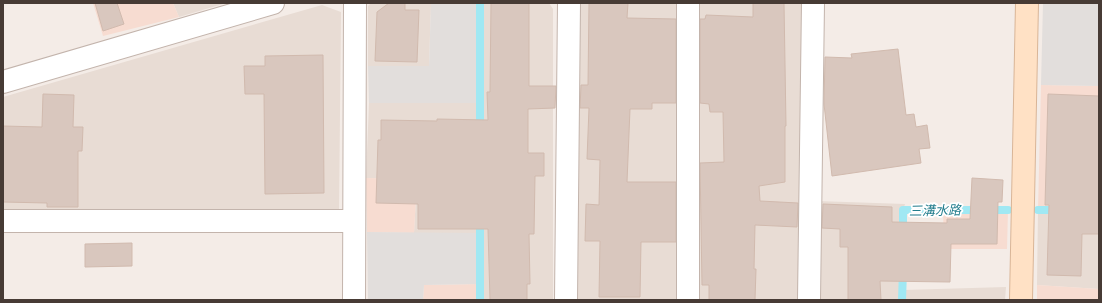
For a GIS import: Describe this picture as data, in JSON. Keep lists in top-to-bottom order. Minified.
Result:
{"water":["三溝水路"]}
